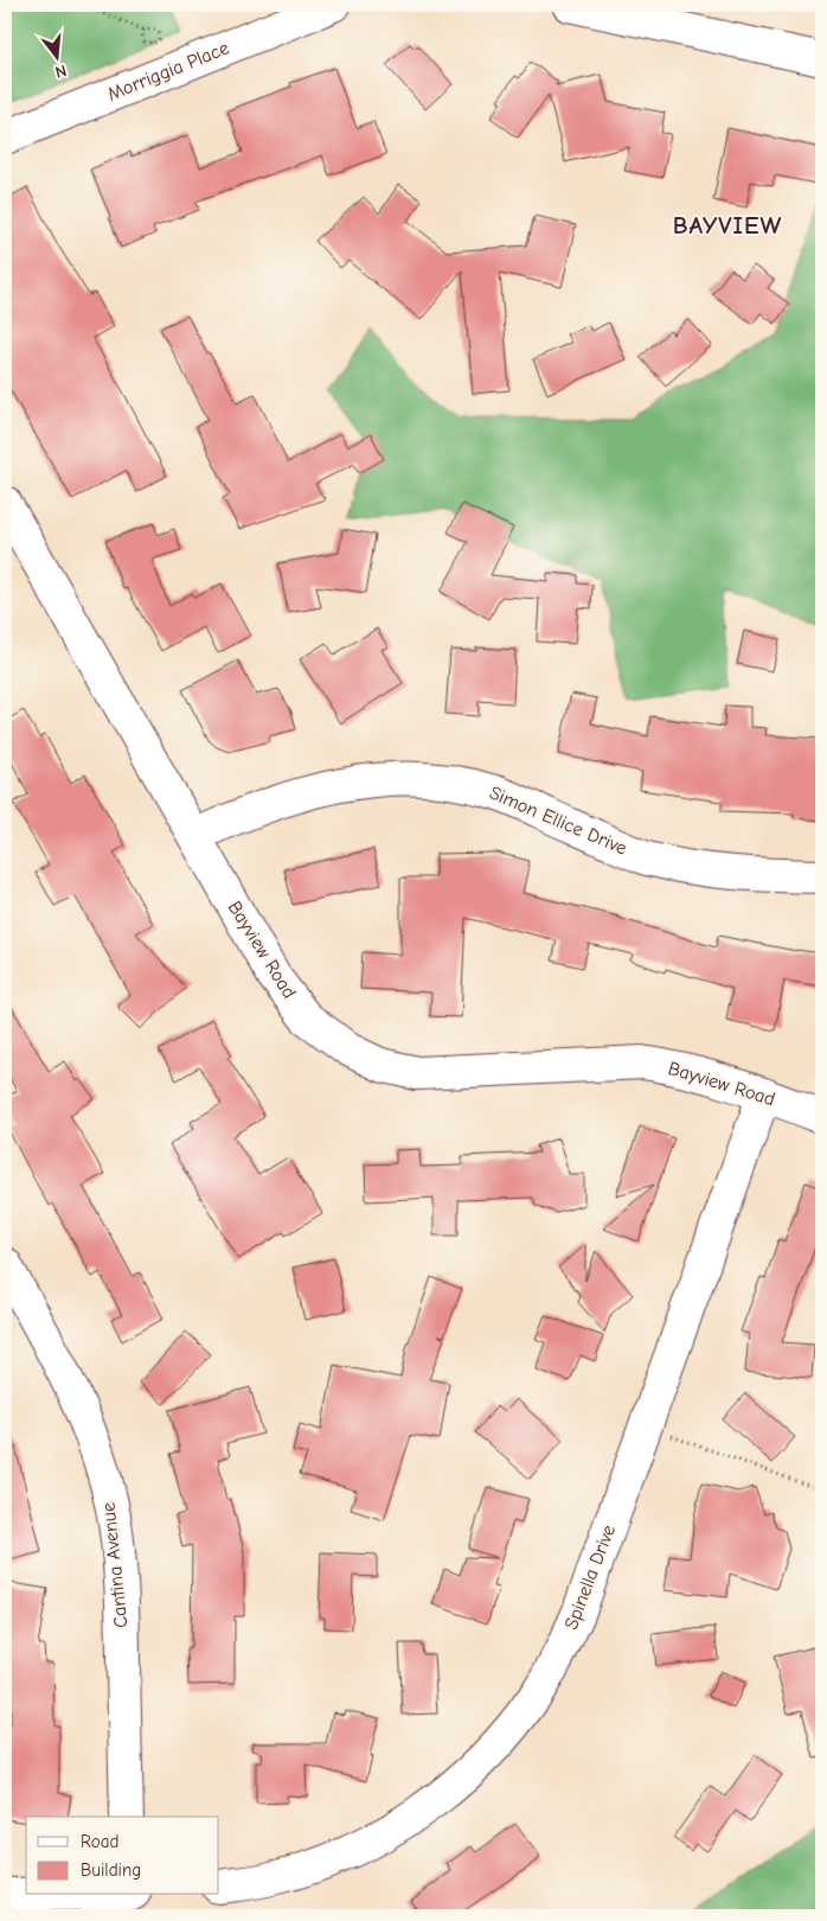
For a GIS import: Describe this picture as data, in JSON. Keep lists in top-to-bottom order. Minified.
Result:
{"streets":{"street":["Morriggia Place","Simon Ellice Drive","Bayview Road","Cantina Avenue","Spinella Drive"]},"crossings":[["Simon Ellice Drive","Bayview Road"],["Bayview Road","Spinella Drive"]],"districts":["BAYVIEW"],"legend":["Road","Building"],"north":"bottom"}
